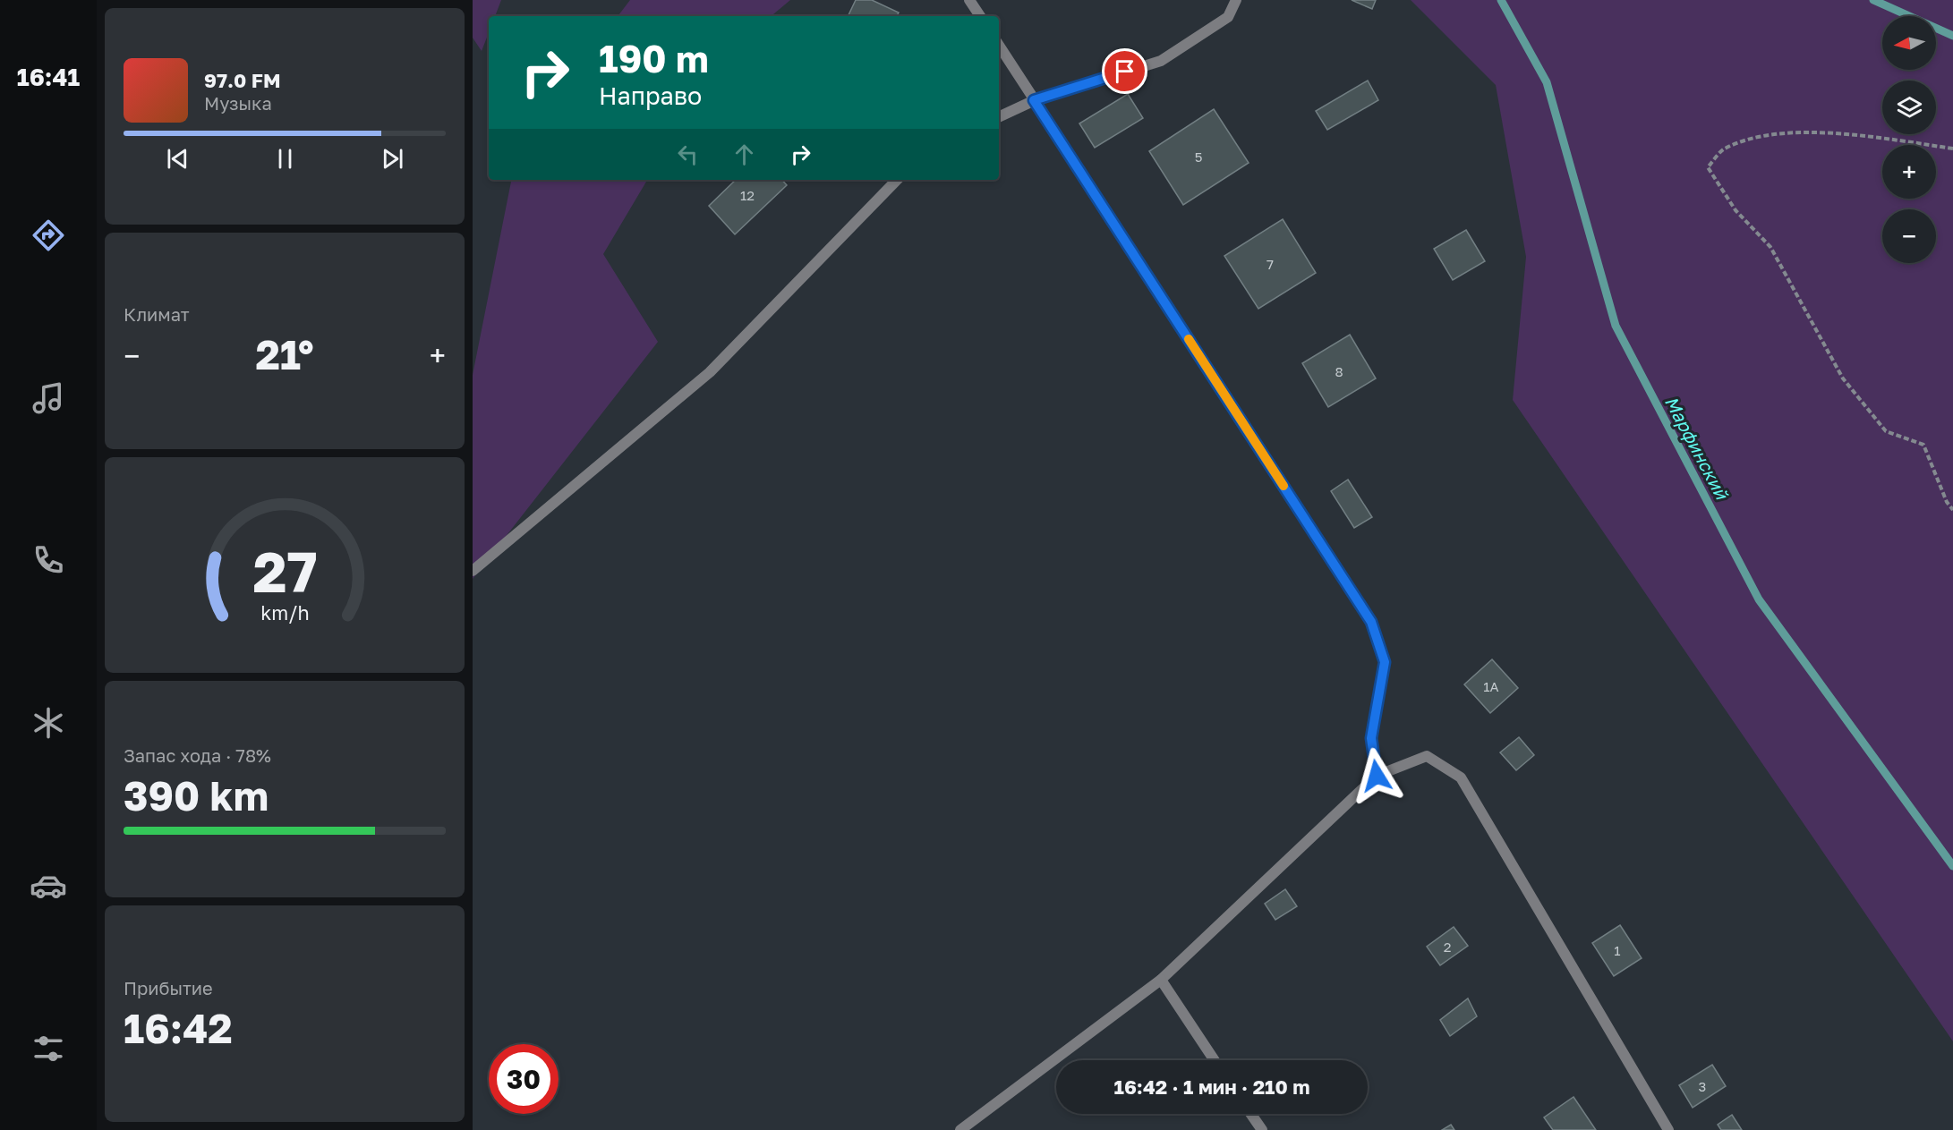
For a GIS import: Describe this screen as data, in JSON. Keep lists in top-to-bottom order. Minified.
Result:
{"water":["Марфинский"],"house_numbers":["5","12","7","8","1А","2","1","3"],"north":"left","page":{"tabs":"16:41","map_buttons":["+","−"],"turn":["190 m","Направо"],"song":["97.0 FM","Музыка"],"tile":["Климат",["Запас хода · 78%","390 km"],["Прибытие","16:42"]],"heat":["−","21°","+"],"limit":"30","trip":"16:42 · 1 мин · 210 m","gauge":["27","km/h"]}}
